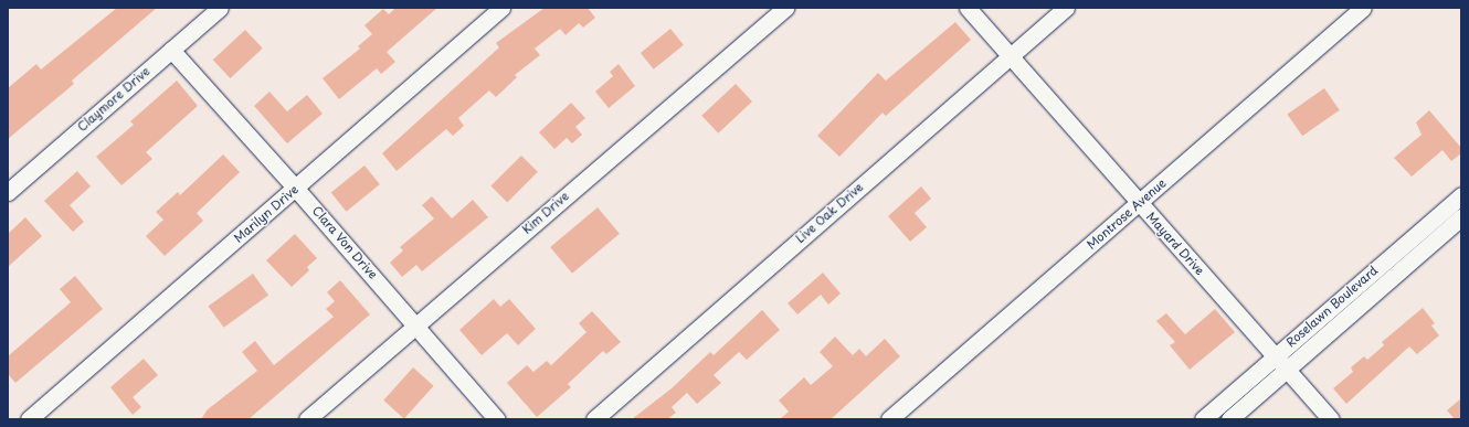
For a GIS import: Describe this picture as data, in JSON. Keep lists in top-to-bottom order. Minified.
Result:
{"streets":{"street":["Claymore Drive","Kim Drive","Live Oak Drive","Marilyn Drive","Montrose Avenue","Clara Von Drive","Mayard Drive","Roselawn Boulevard"]},"crossings":[["Claymore Drive","Clara Von Drive"],["Kim Drive","Clara Von Drive"],["Live Oak Drive","Mayard Drive"],["Marilyn Drive","Clara Von Drive"],["Montrose Avenue","Mayard Drive"],["Mayard Drive","Roselawn Boulevard"]]}
